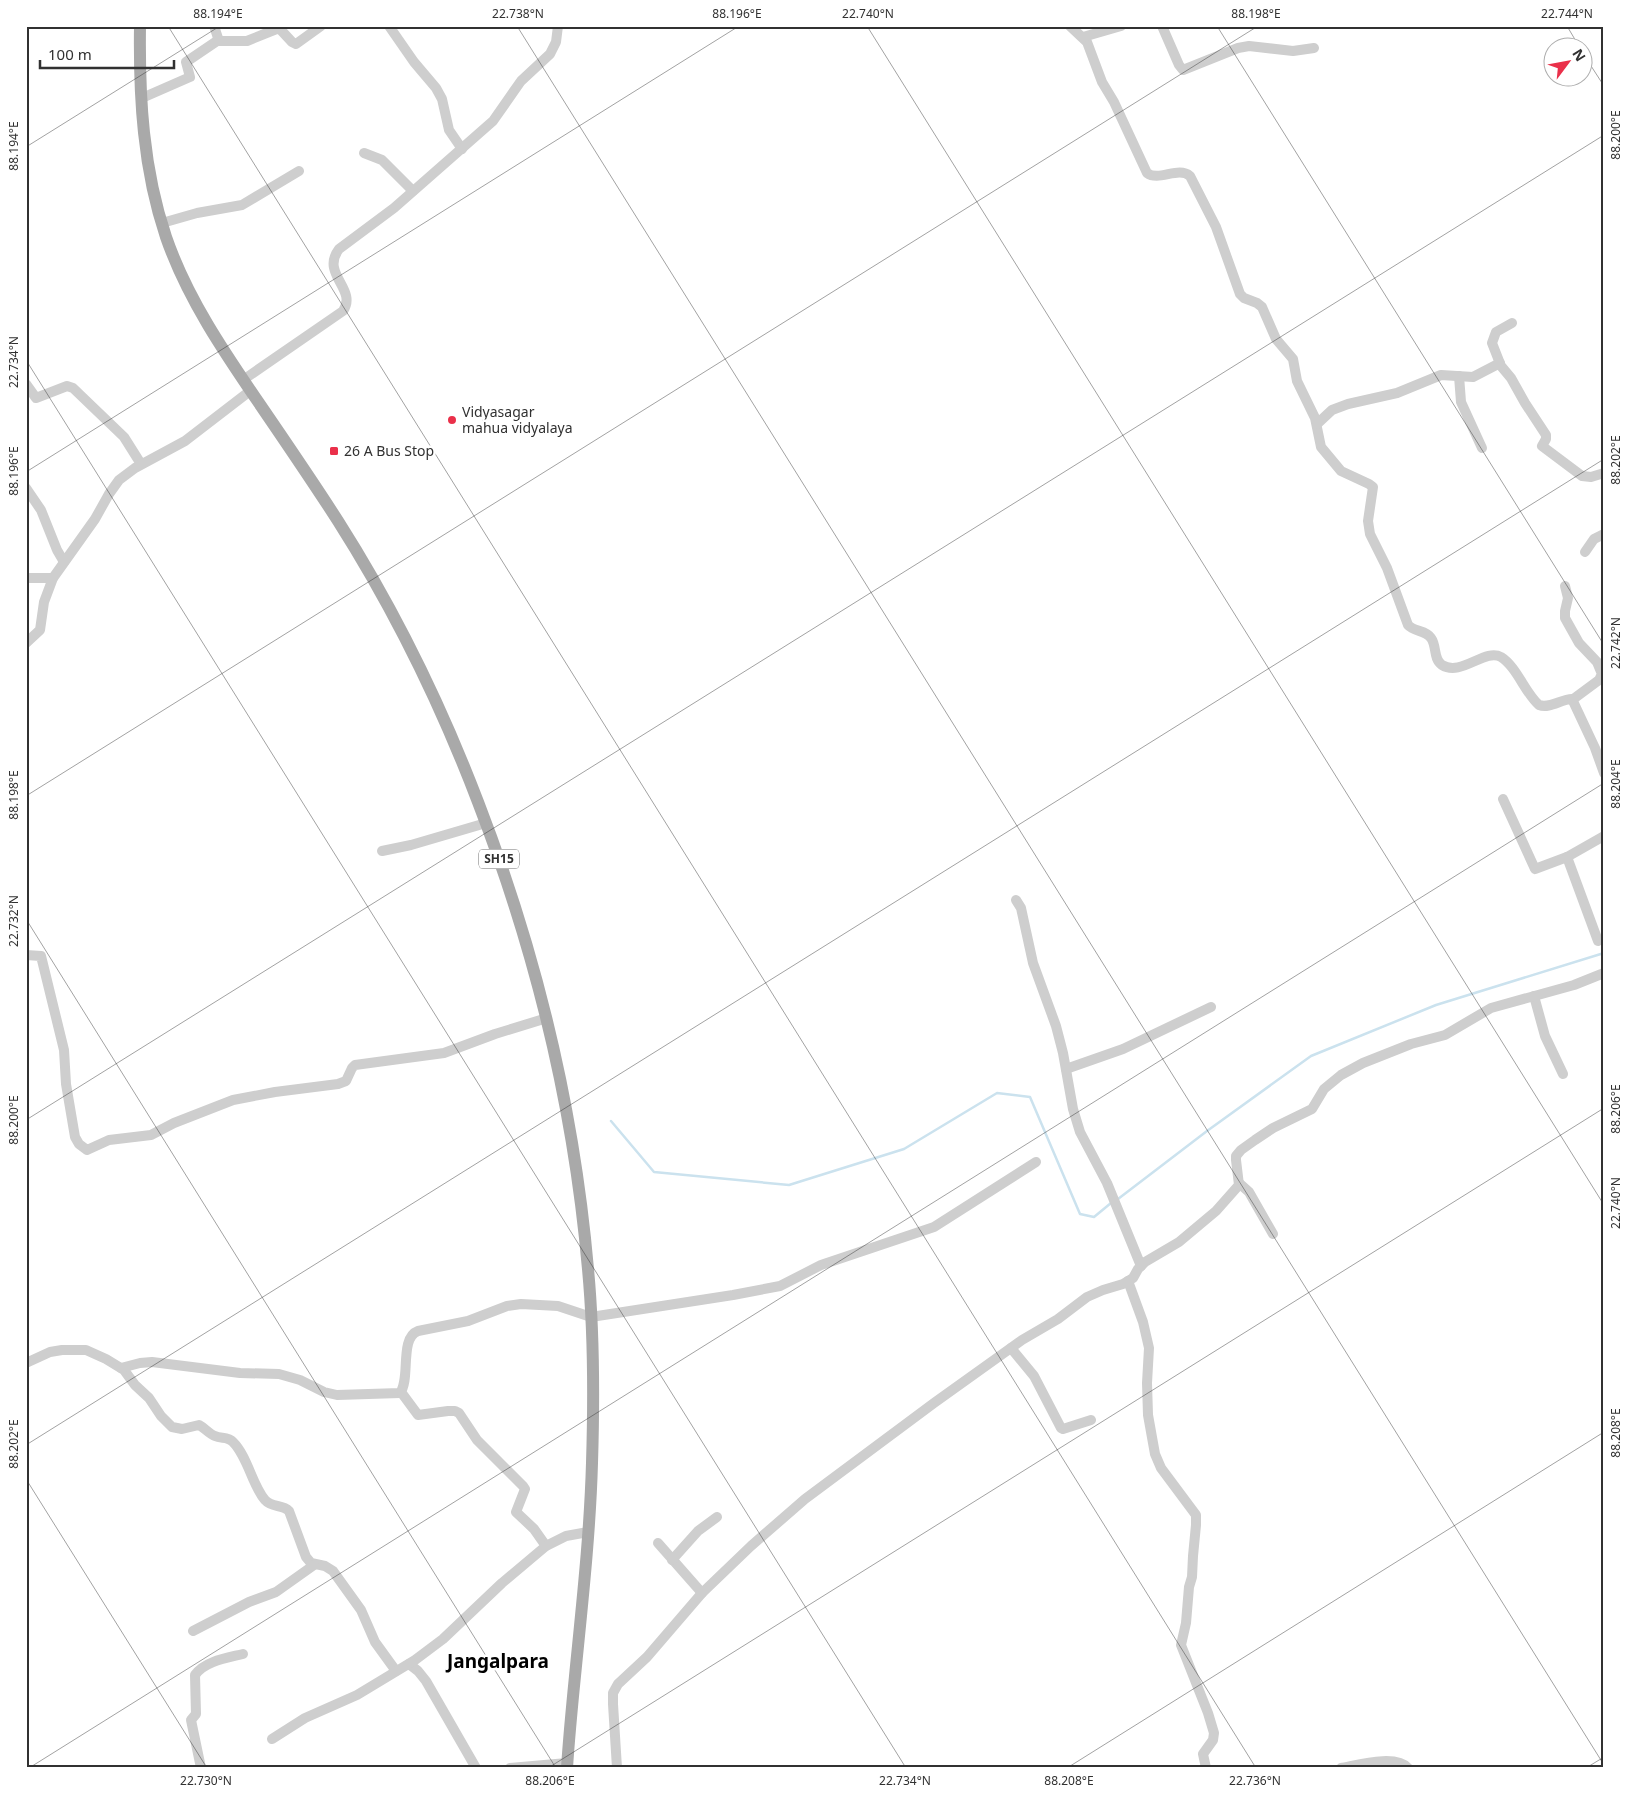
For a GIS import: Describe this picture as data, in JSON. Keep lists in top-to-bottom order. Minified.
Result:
{"streets":{"main road":["SH15"]},"districts":["Jangalpara"],"places":{"other":["Vidyasagar mahua vidyalaya"],"transit":["26 A Bus Stop"]},"scale_bar":"100 m","north":"top right","coordinates":["88.194°E","22.738°N","88.196°E","22.740°N","88.198°E","22.744°N","88.200°E","22.734°N","88.202°E","22.742°N","88.204°E","22.732°N","88.206°E","88.208°E","22.730°N","22.736°N"]}
